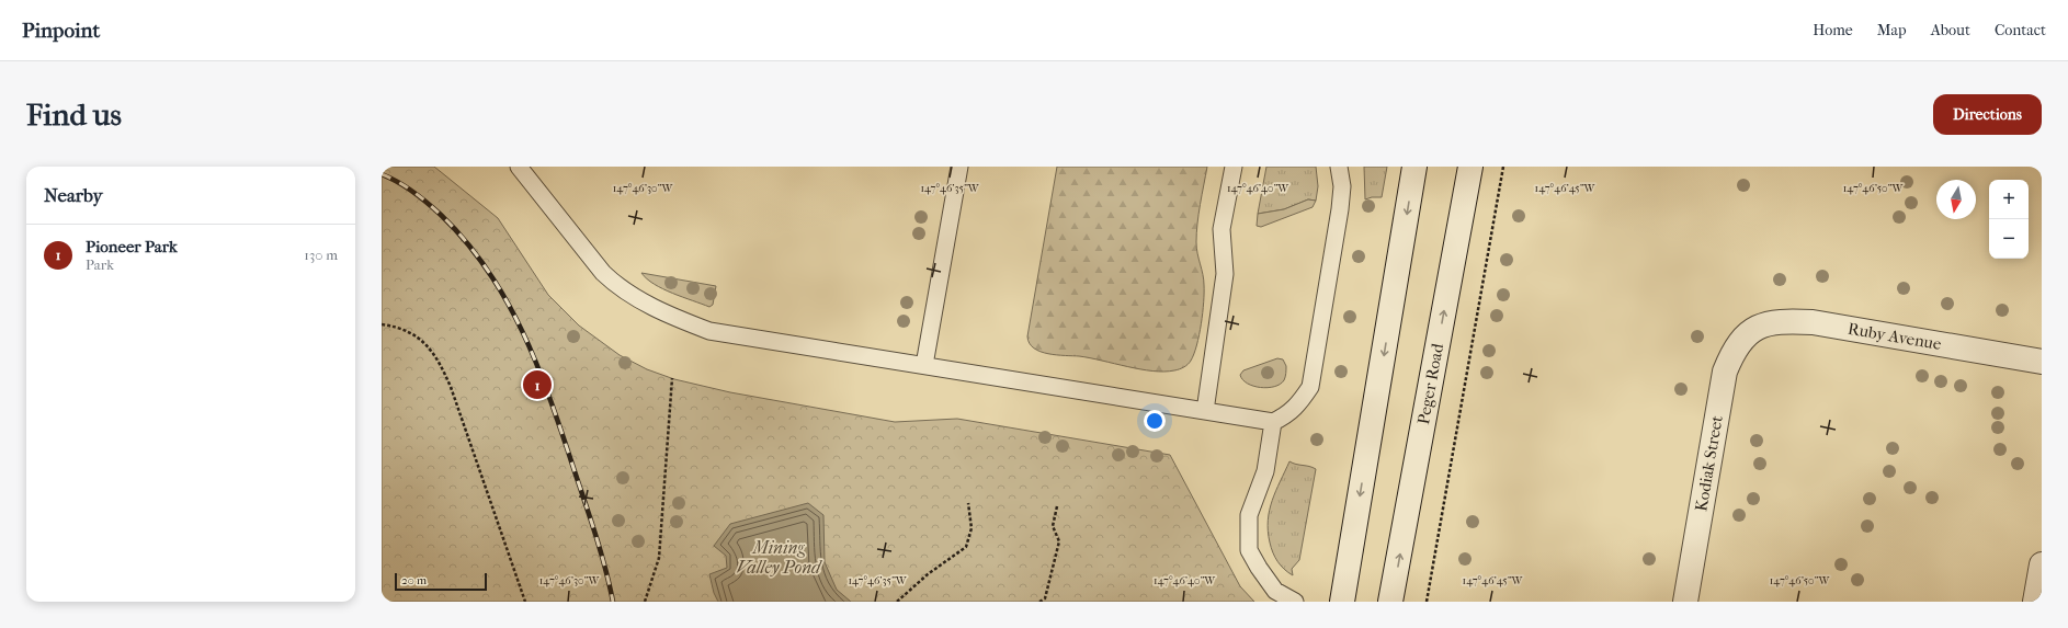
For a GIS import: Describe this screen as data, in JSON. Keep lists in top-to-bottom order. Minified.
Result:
{"streets":{"main road":["Ruby Avenue","Peger Road","Kodiak Street"]},"crossings":[["Ruby Avenue","Kodiak Street"]],"water":["Mining Valley Pond"],"scale_bar":"20 m","north":"bottom","page":{"header":"Pinpoint","nav":["Home","Map","About","Contact"],"buttons":"Directions","title":"Find us","heading":"Nearby","map_buttons":["+","−"],"list":[{"mark":"1","name":"Pioneer Park","note":"Park","value":"130 m"}],"pins":"1","scale":"20 m"},"coordinates":["147°46'30\"W","147°46'35\"W","147°46'40\"W","147°46'45\"W","147°46'50\"W"]}
